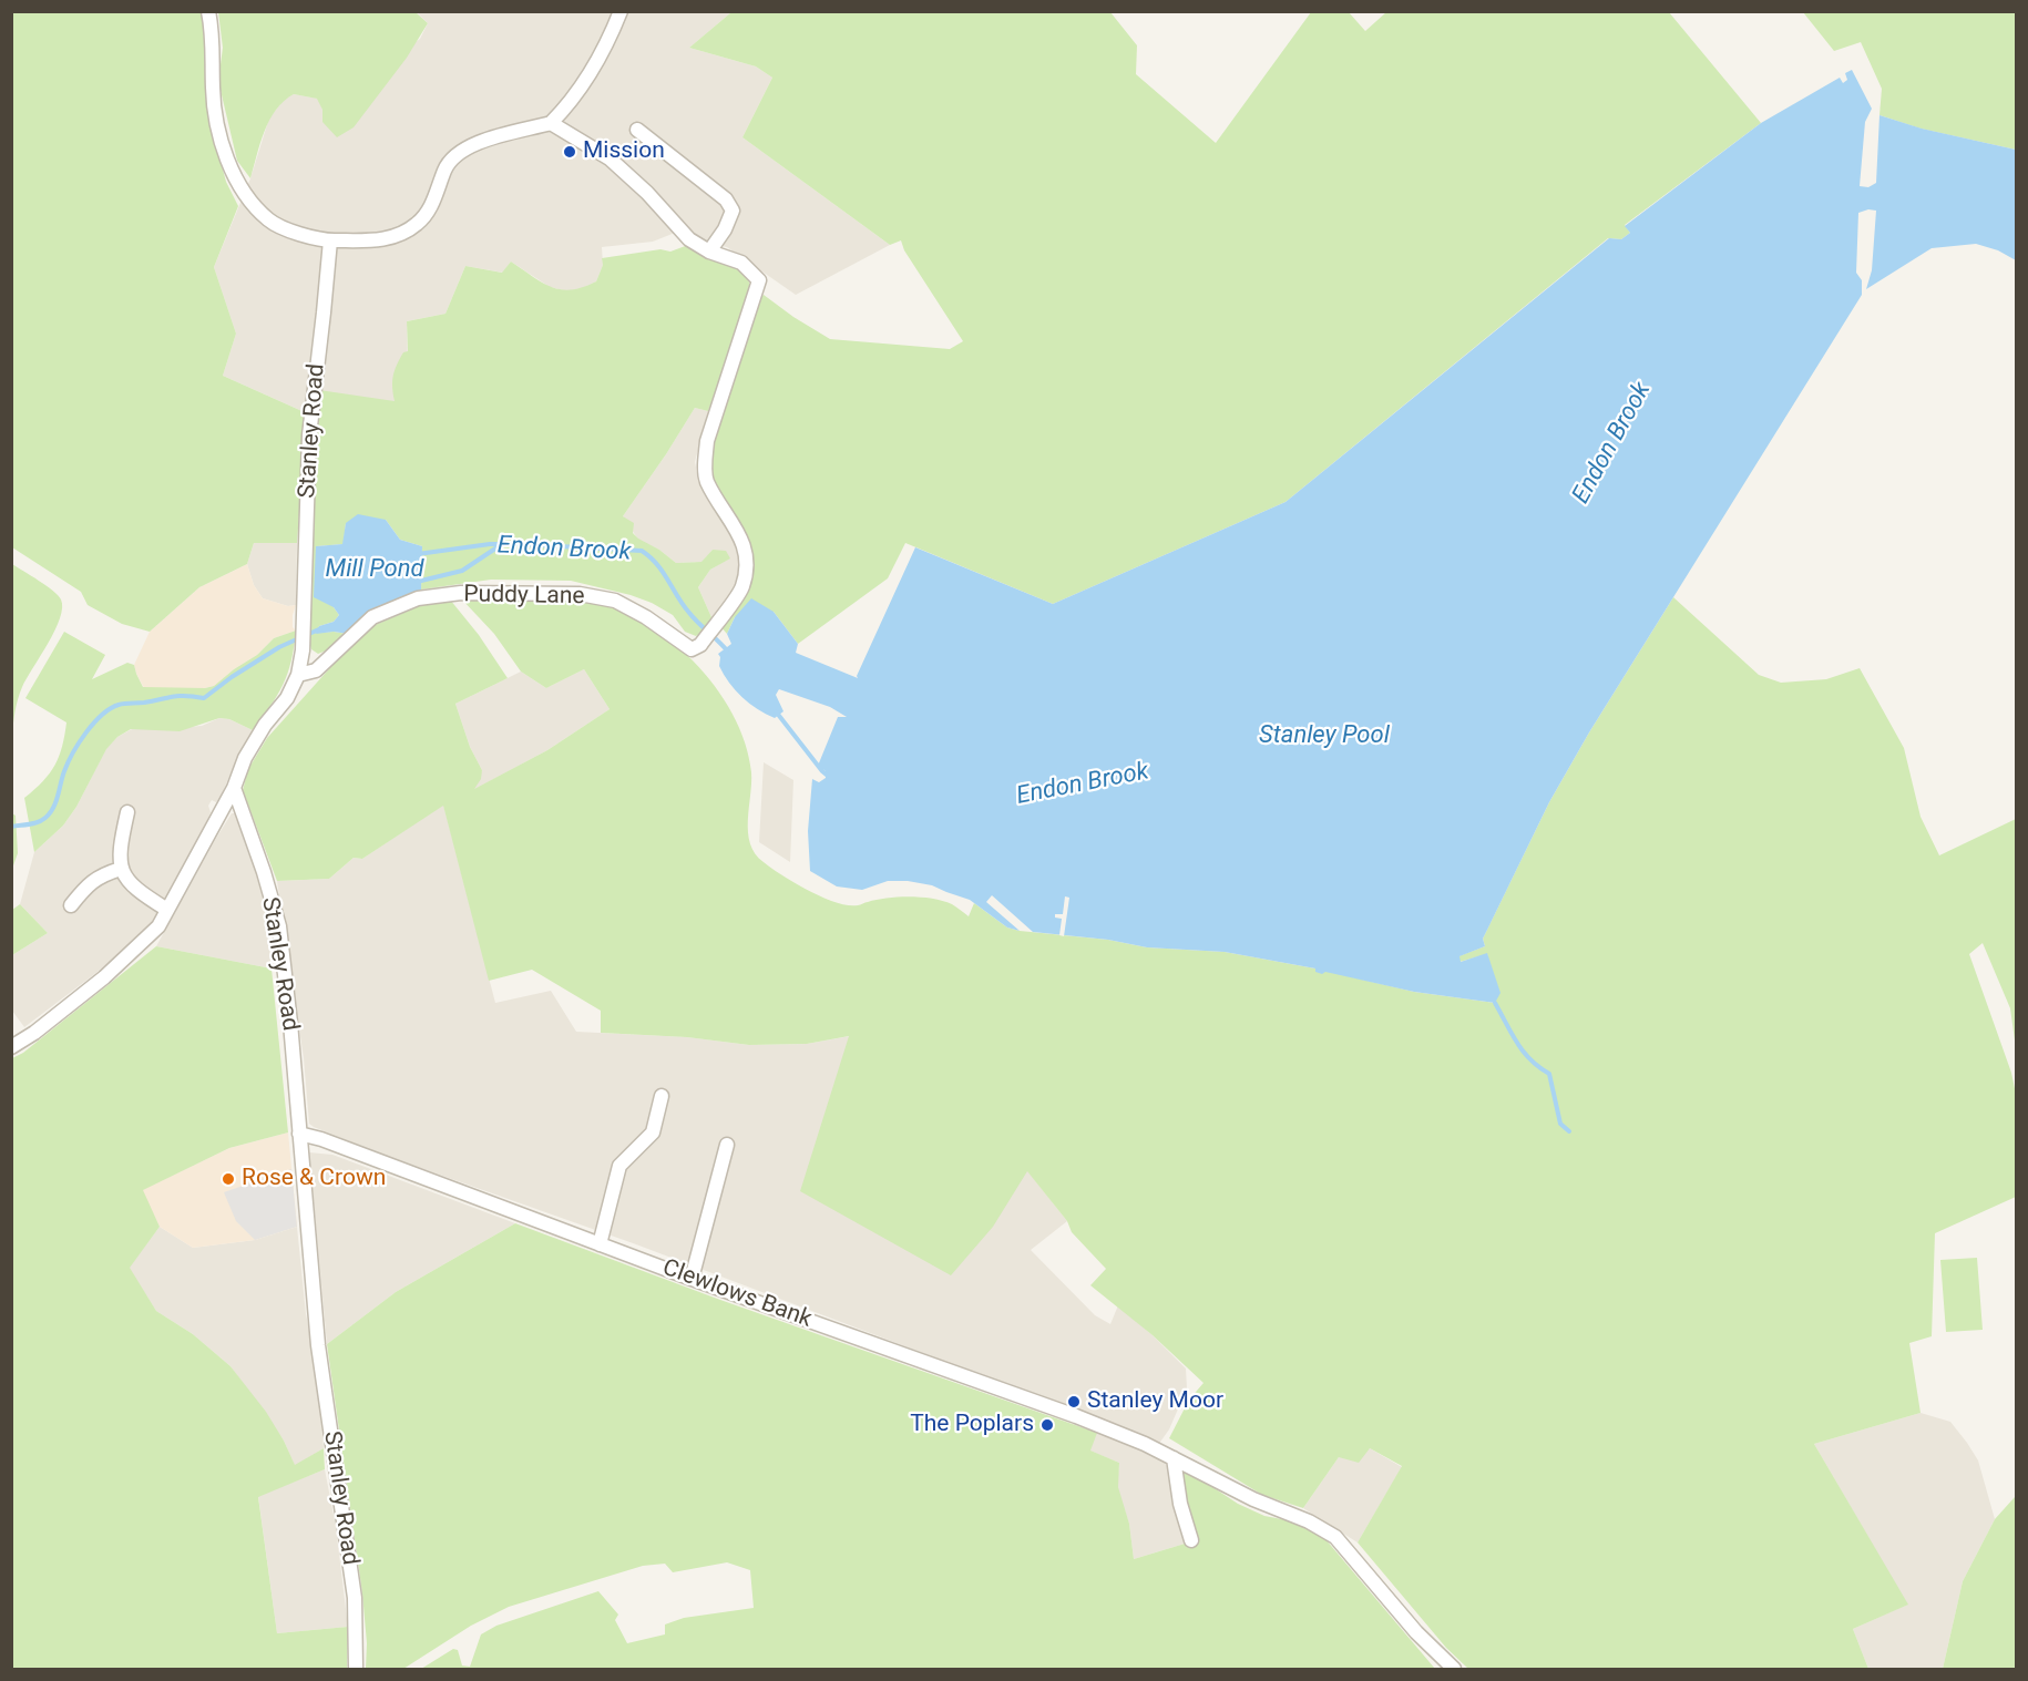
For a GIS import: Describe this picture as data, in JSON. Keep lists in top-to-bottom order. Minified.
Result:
{"streets":{"street":["Stanley Road","Puddy Lane","Clewlows Bank"]},"crossings":[["Stanley Road","Puddy Lane"],["Stanley Road","Clewlows Bank"]],"water":["Endon Brook","Mill Pond","Stanley Pool"],"places":["Mission","Rose & Crown","Stanley Moor","The Poplars"]}
